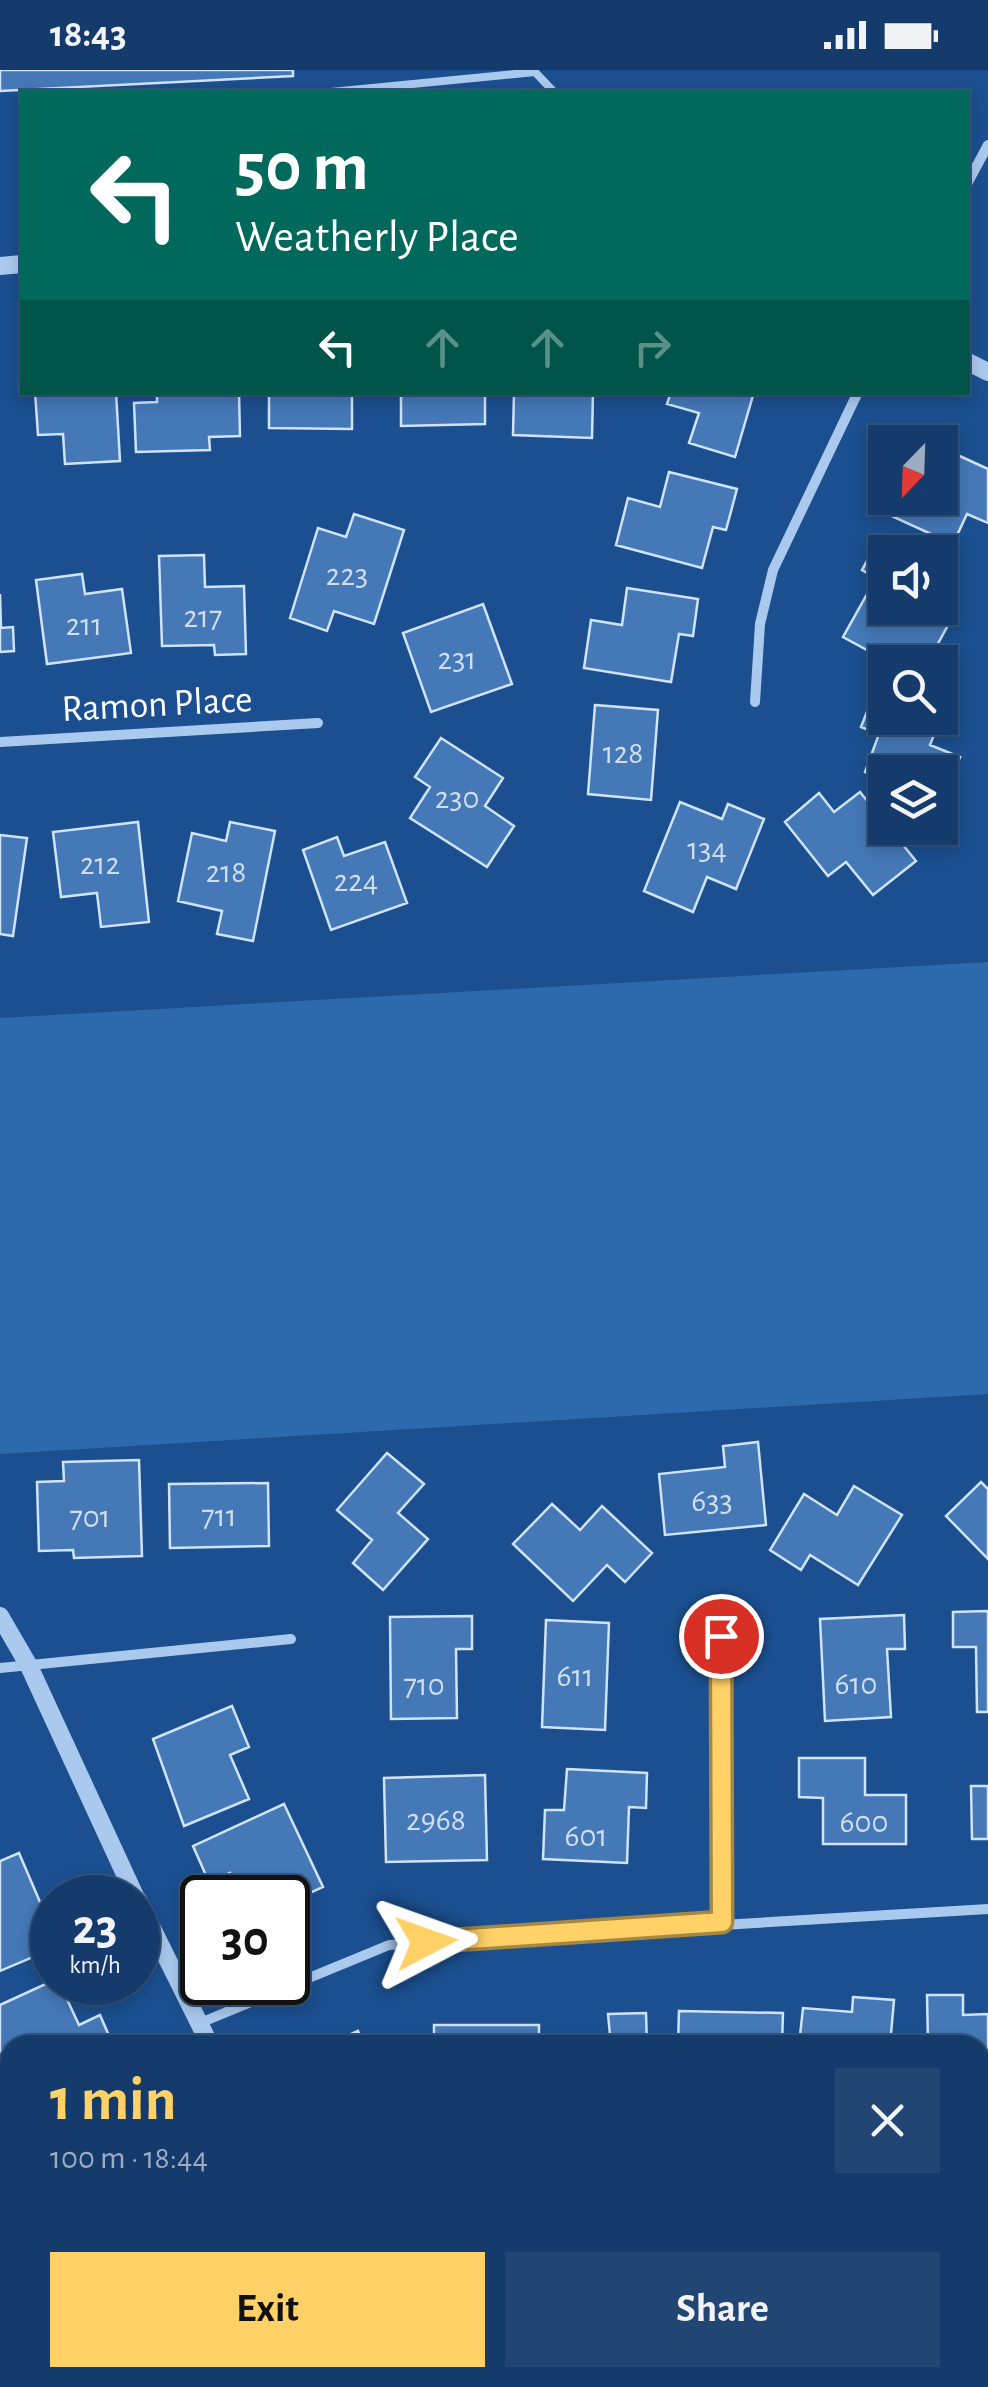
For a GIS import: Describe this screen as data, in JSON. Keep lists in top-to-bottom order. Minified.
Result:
{"streets":{"street":["Ramon Place"]},"house_numbers":["223","217","211","231","128","230","134","212","218","224","633","711","701","611","610","710","2968","600","601"],"north":"bottom left","page":{"status":"18:43","turn":["50 m","Weatherly Place"],"speed":"23 km/h","limit":"30","heading":["1 min","100 m · 18:44"],"buttons":["Exit","Share"]}}
